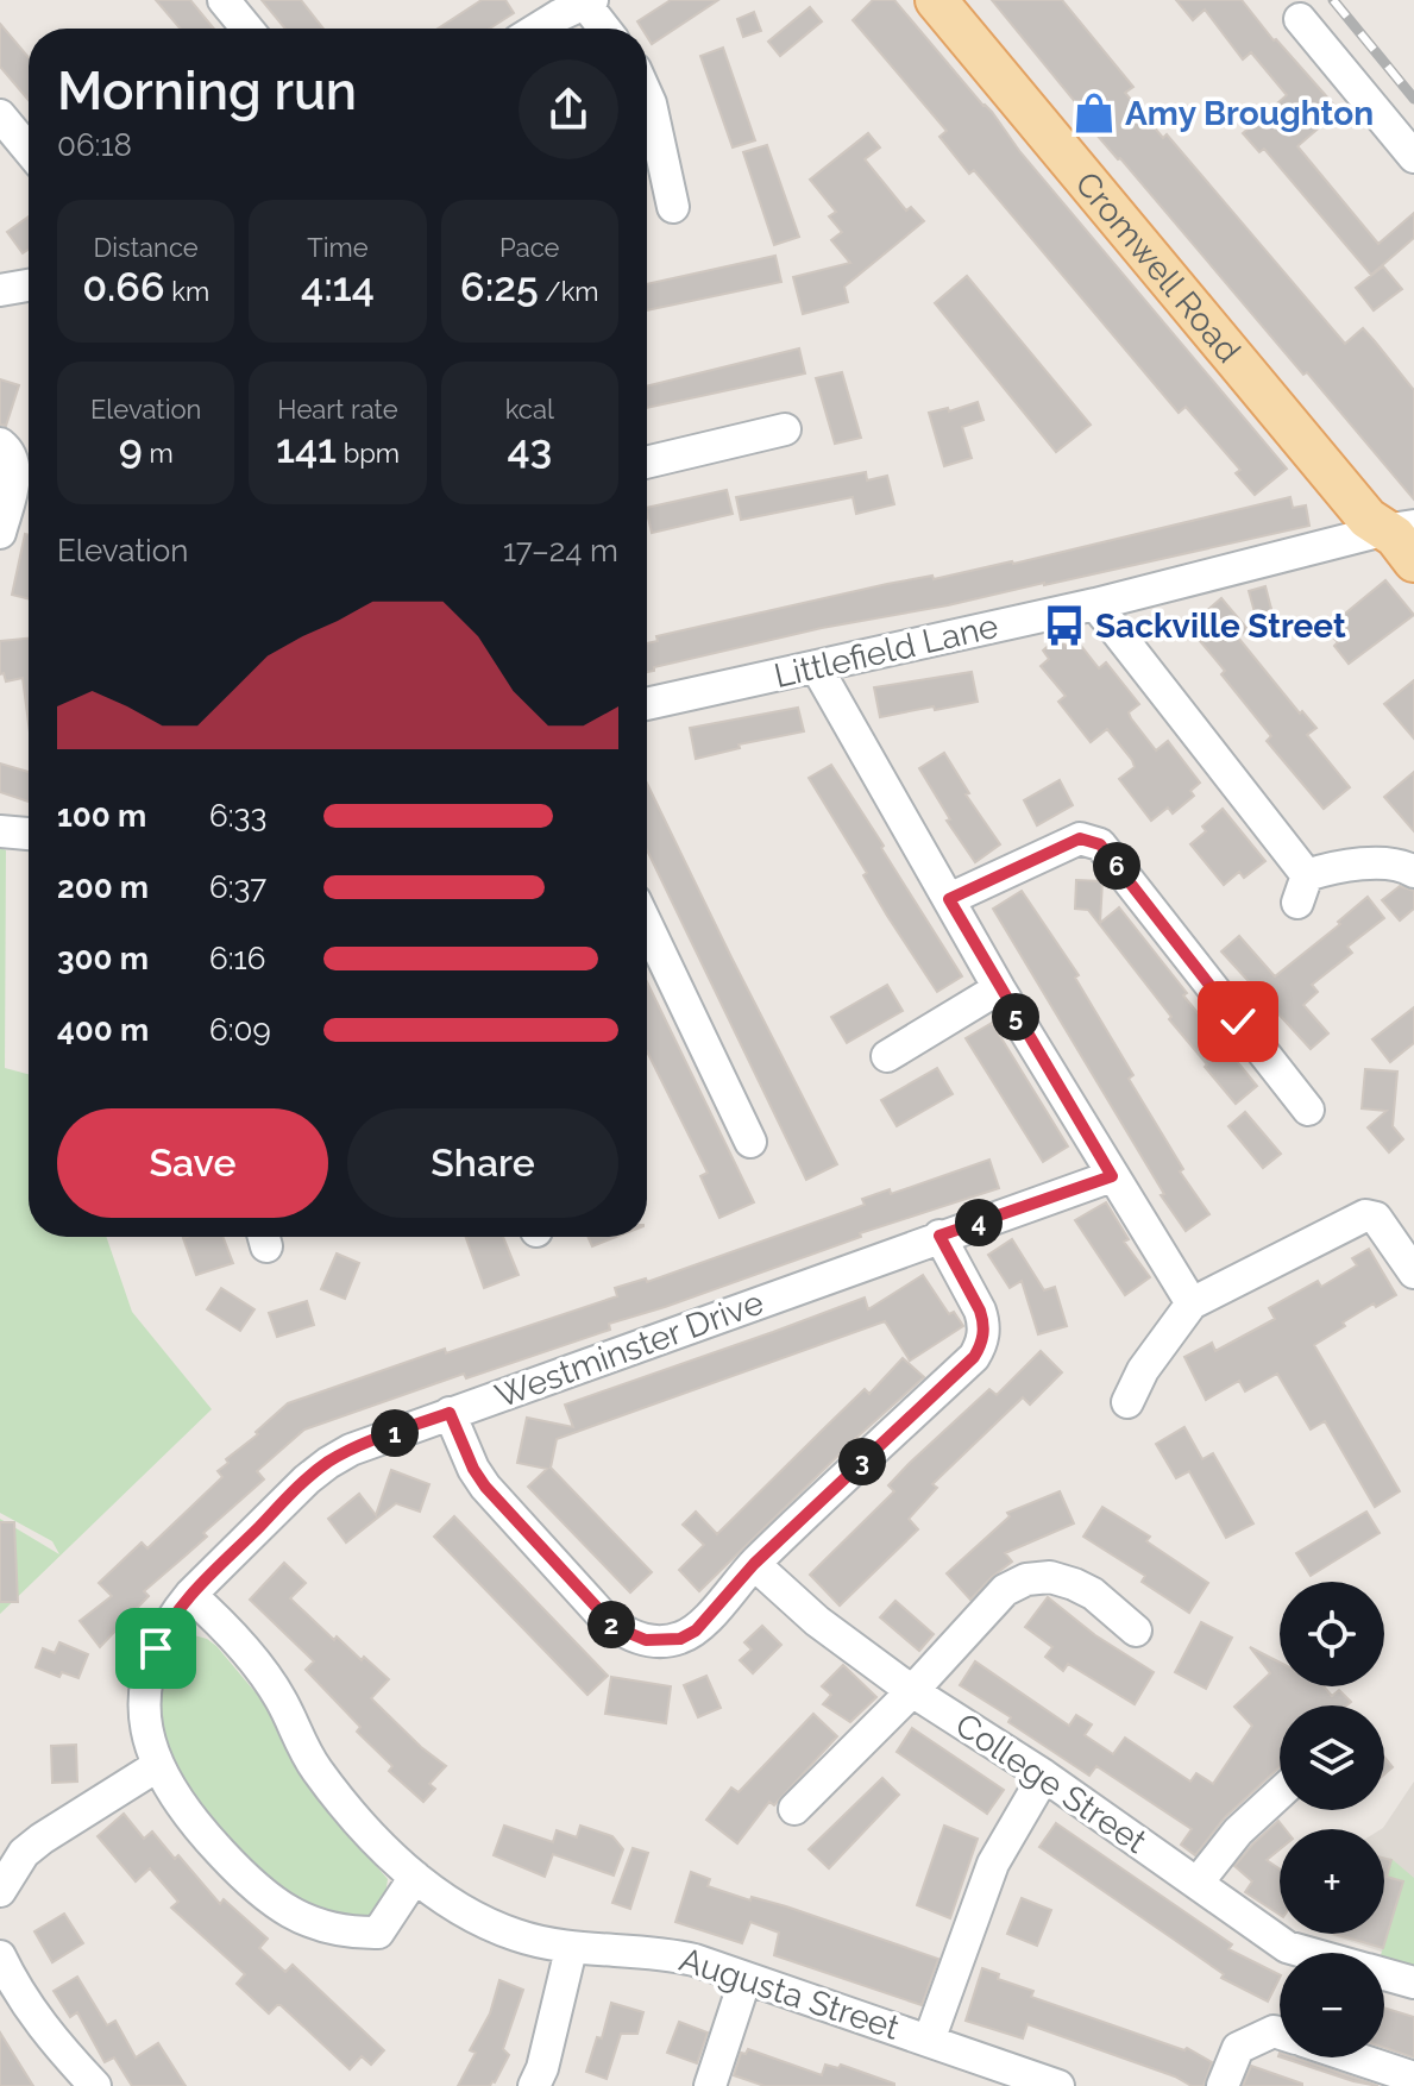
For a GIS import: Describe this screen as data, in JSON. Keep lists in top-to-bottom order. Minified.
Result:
{"streets":{"main road":["Cromwell Road"],"street":["Littlefield Lane","Westminster Drive","College Street","Augusta Street"]},"crossings":[["Cromwell Road","Littlefield Lane"],["Westminster Drive","Augusta Street"]],"places":{"shop":["Amy Broughton"],"bus stop":["Sackville Street"]},"page":{"heading":["Morning run","06:18"],"stats":[["Distance","0.66 km"],["Time","4:14"],["Pace","6:25 /km"],["Elevation","9 m"],["Heart rate","141 bpm"],["kcal","43"]],"chart":["Elevation","17–24 m"],"list":[{"name":"100 m","note":"6:33"},{"name":"200 m","note":"6:37"},{"name":"300 m","note":"6:16"},{"name":"400 m","note":"6:09"}],"pins":["6","5","4","1","3","2"],"buttons":["Save","Share"],"map_buttons":["+","−"]}}
